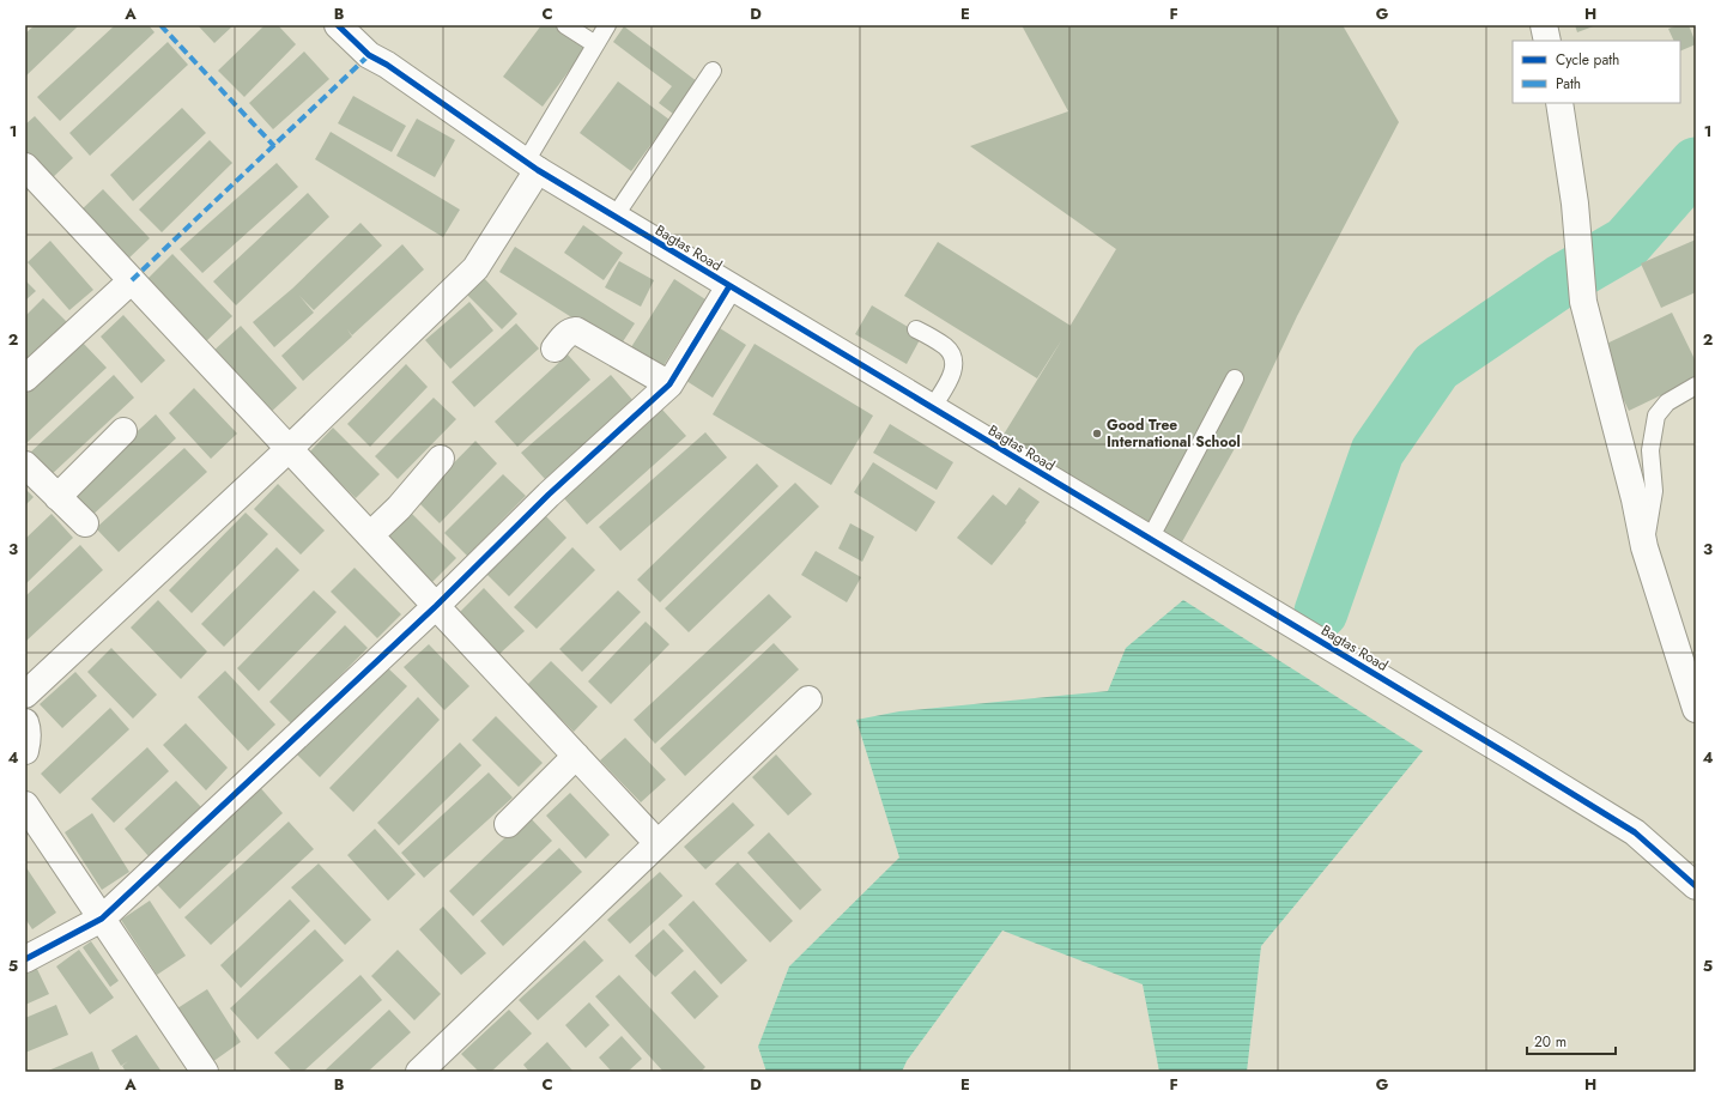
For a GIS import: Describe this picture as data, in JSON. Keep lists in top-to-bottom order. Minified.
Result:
{"streets":{"street":["Bagtas Road"]},"places":["Good Tree International School"],"legend":["Cycle path","Path"],"scale_bar":"20 m","grid":{"columns":["A","B","C","D","E","F","G","H"],"rows":["1","2","3","4","5"]}}
